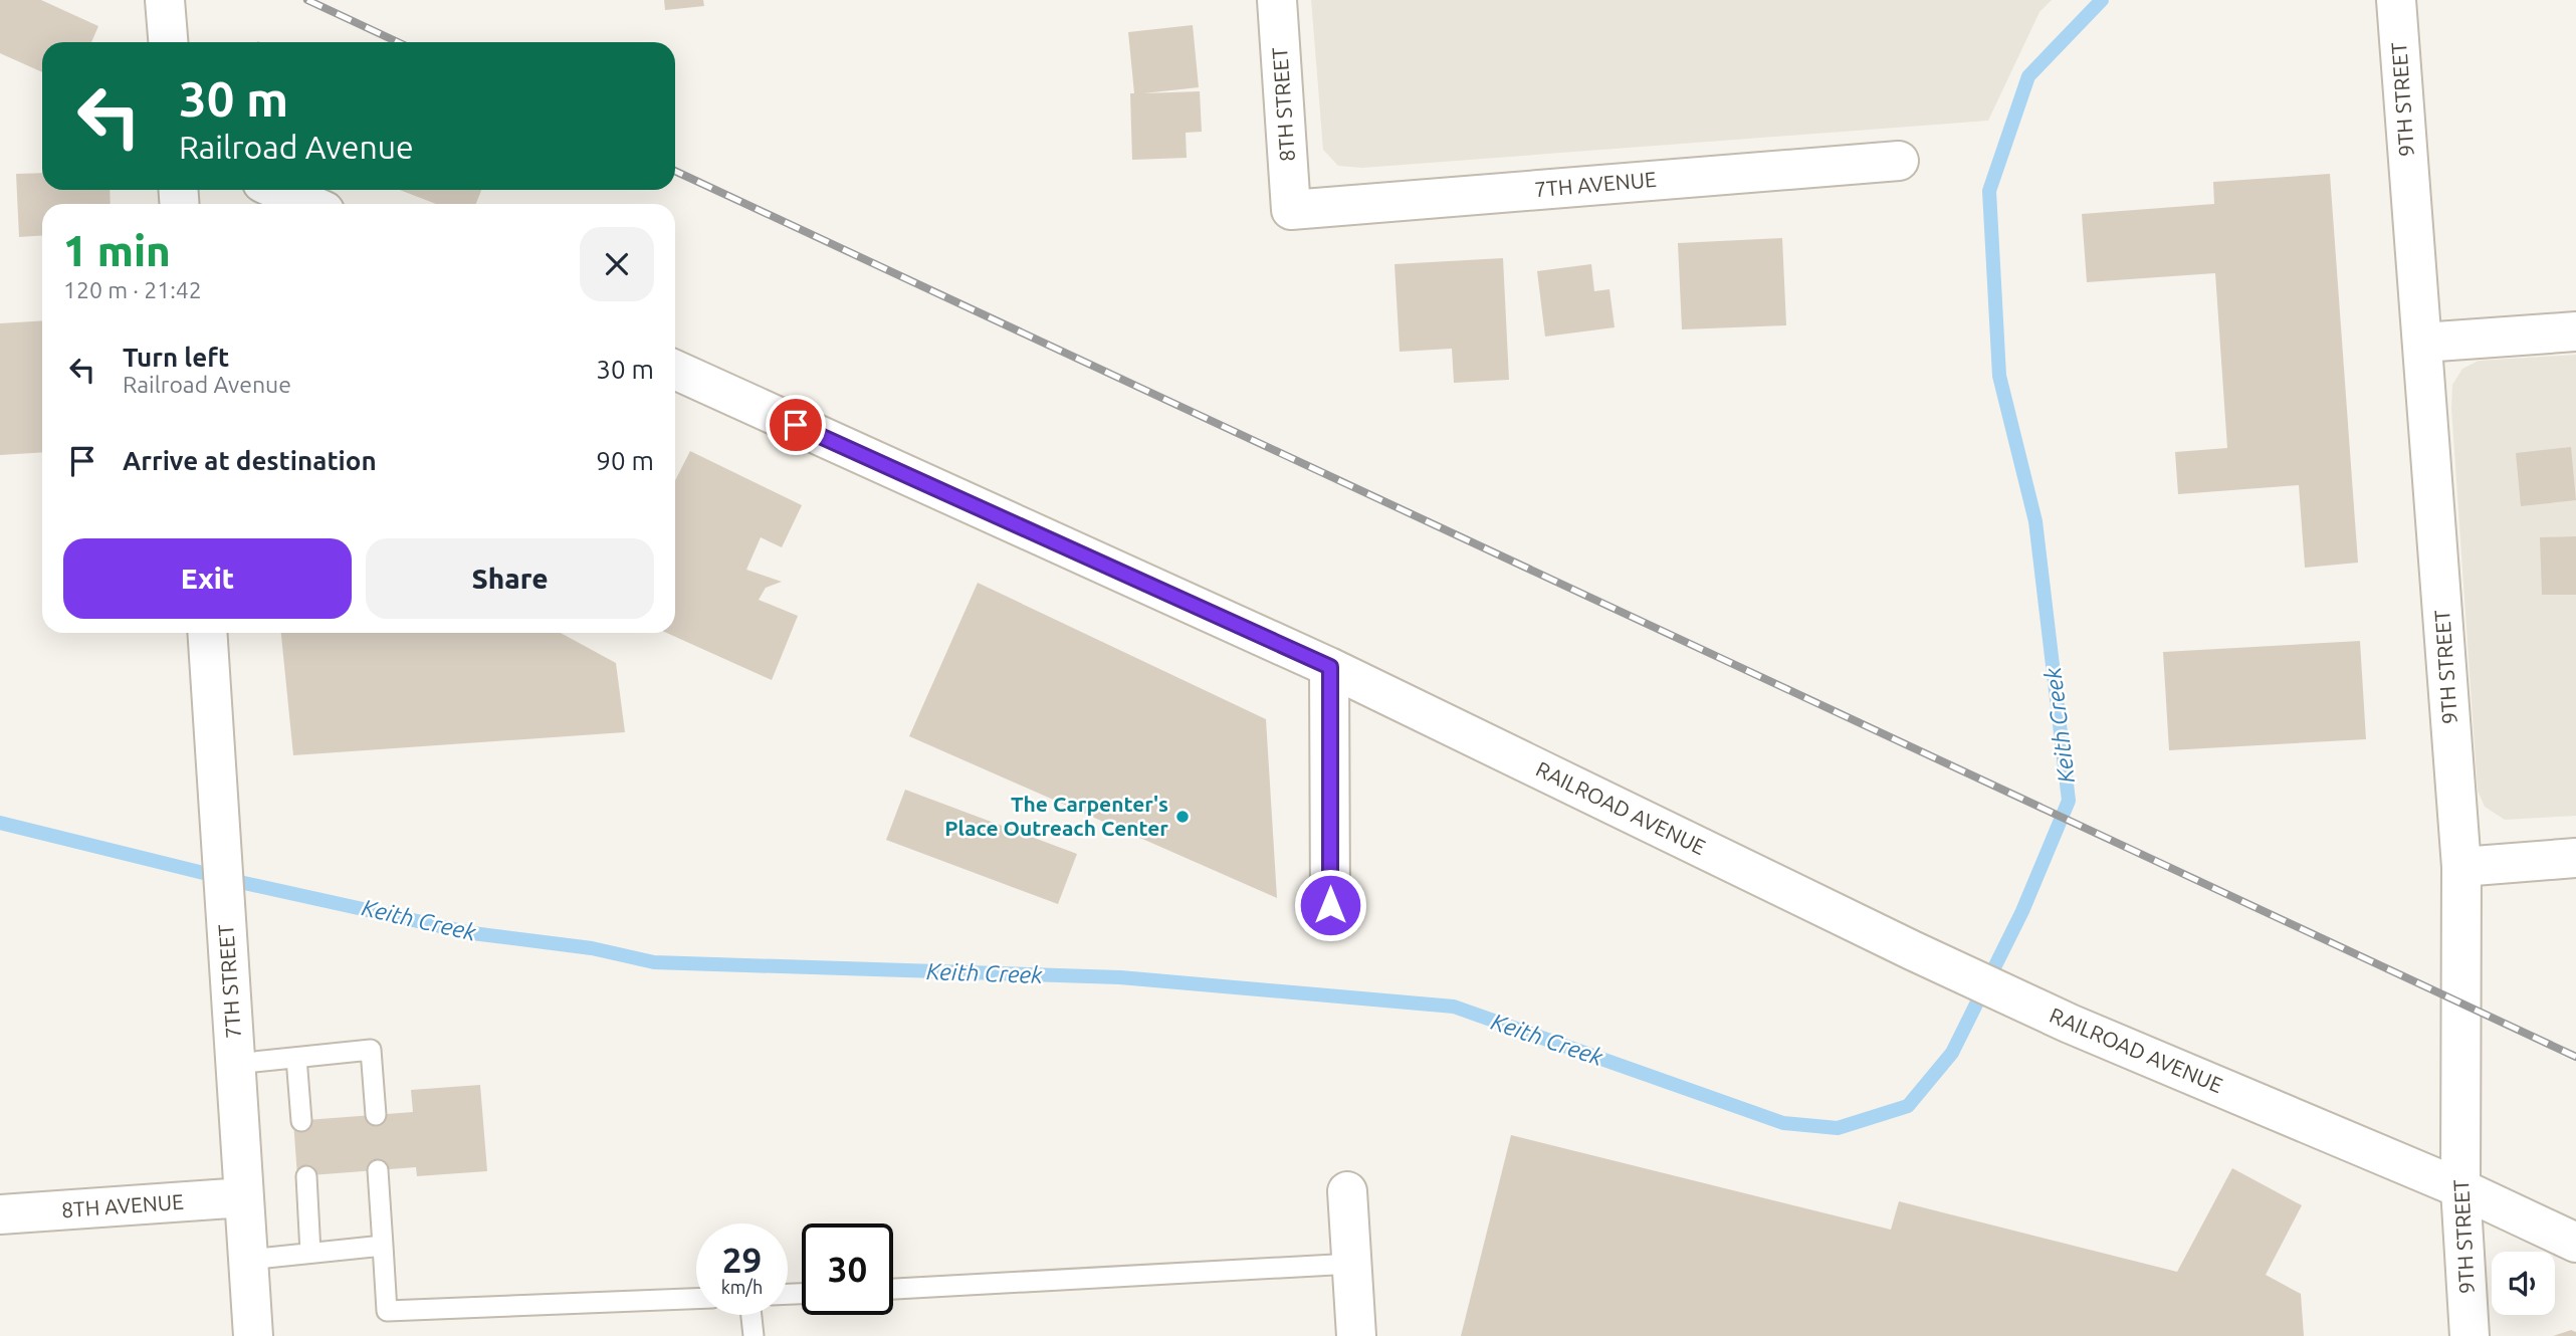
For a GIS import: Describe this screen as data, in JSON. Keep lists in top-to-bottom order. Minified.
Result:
{"streets":{"street":["9TH STREET","8TH STREET","7TH AVENUE","RAILROAD AVENUE","7TH STREET","8TH AVENUE"]},"crossings":[["9TH STREET","RAILROAD AVENUE"],["8TH STREET","7TH AVENUE"],["7TH STREET","8TH AVENUE"]],"water":["Keith Creek"],"places":["The Carpenter's Place Outreach Center"],"page":{"turn":["30 m","Railroad Avenue"],"heading":["1 min","120 m · 21:42"],"list":[{"name":"Turn left","note":"Railroad Avenue","value":"30 m"},{"name":"Arrive at destination","value":"90 m"}],"buttons":["Exit","Share"],"speed":"29 km/h","limit":"30"}}
